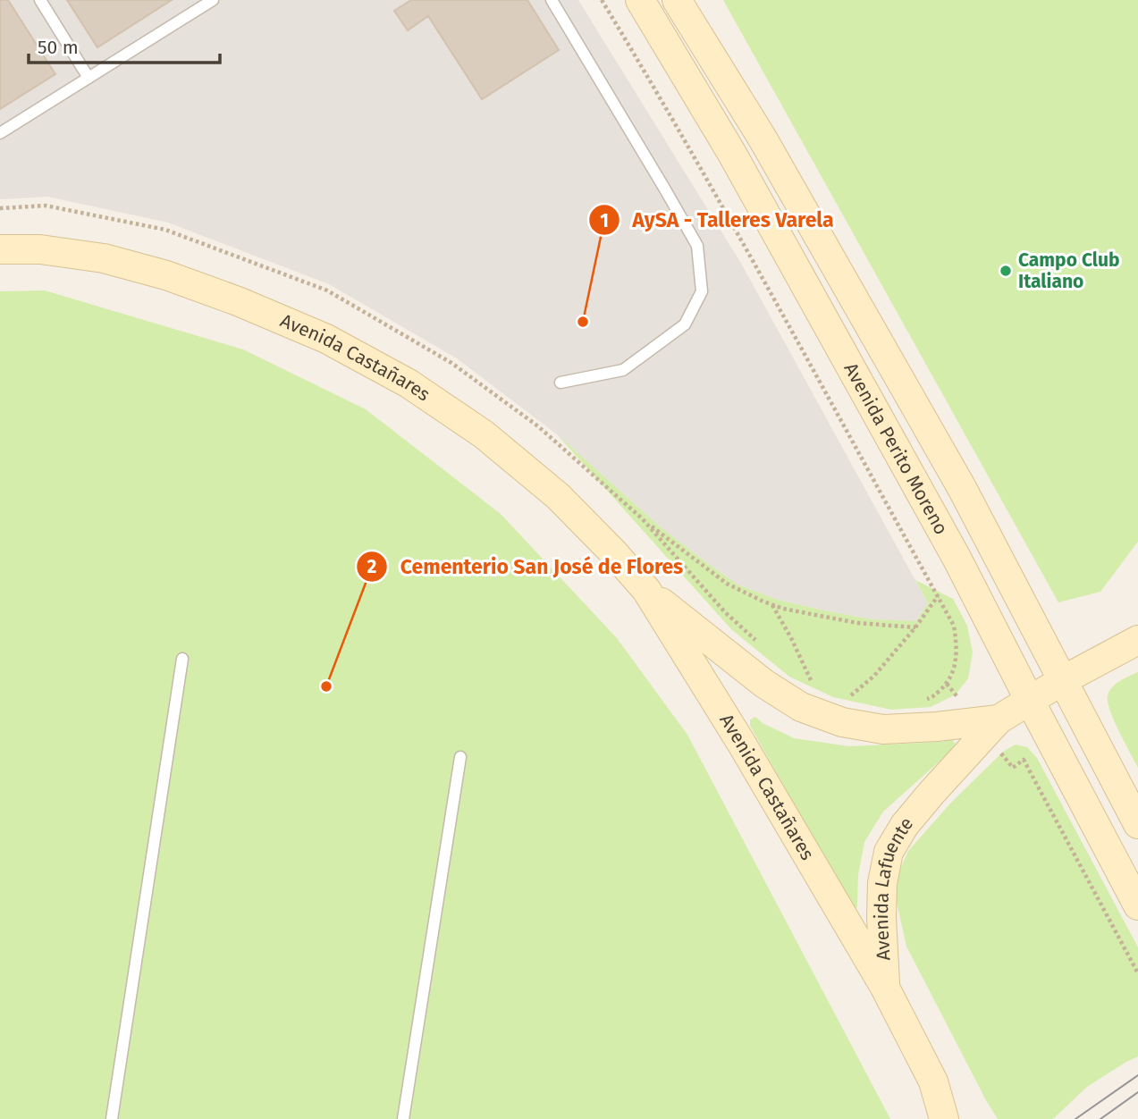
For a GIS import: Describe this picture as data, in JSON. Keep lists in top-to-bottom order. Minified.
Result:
{"streets":{"main road":["Avenida Castañares","Avenida Perito Moreno","Avenida Lafuente"]},"crossings":[["Avenida Castañares","Avenida Lafuente"]],"places":["Campo Club Italiano","AySA - Talleres Varela","Cementerio San José de Flores"],"scale_bar":"50 m"}
